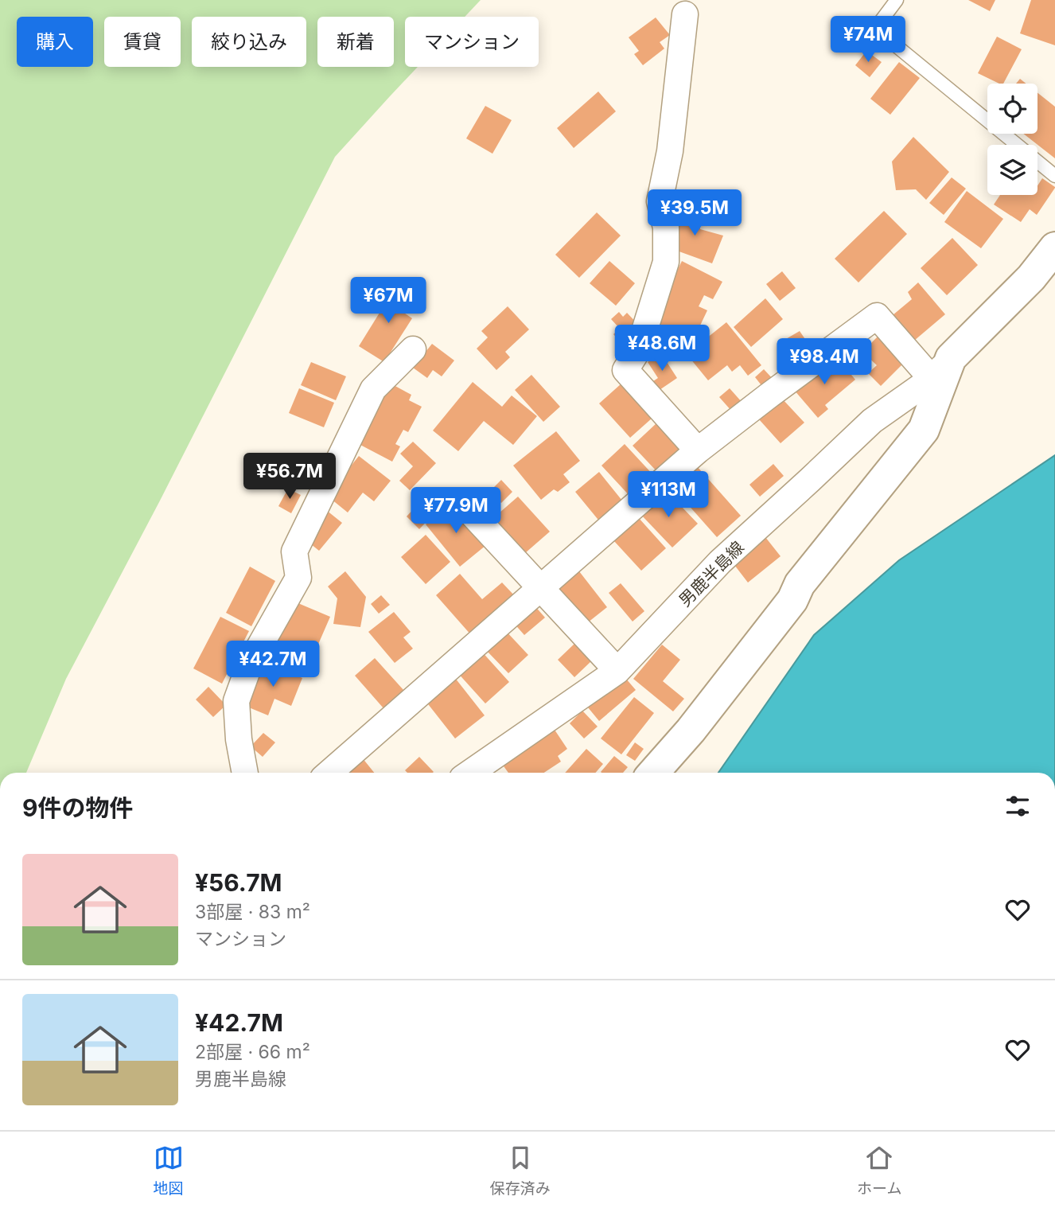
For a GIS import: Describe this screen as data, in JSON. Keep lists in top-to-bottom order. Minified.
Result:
{"streets":{"main road":["男鹿半島線"]},"page":{"price":["¥74M","¥39.5M","¥67M","¥48.6M","¥98.4M","¥56.7M","¥113M","¥77.9M","¥42.7M"],"chip":["購入","賃貸","絞り込み","新着","マンション"],"heading":"9件の物件","list":[{"name":"¥56.7M","note":"3部屋 · 83 m² · マンション"},{"name":"¥42.7M","note":"2部屋 · 66 m² · 男鹿半島線"}],"tabs":["地図","保存済み","ホーム"]}}
